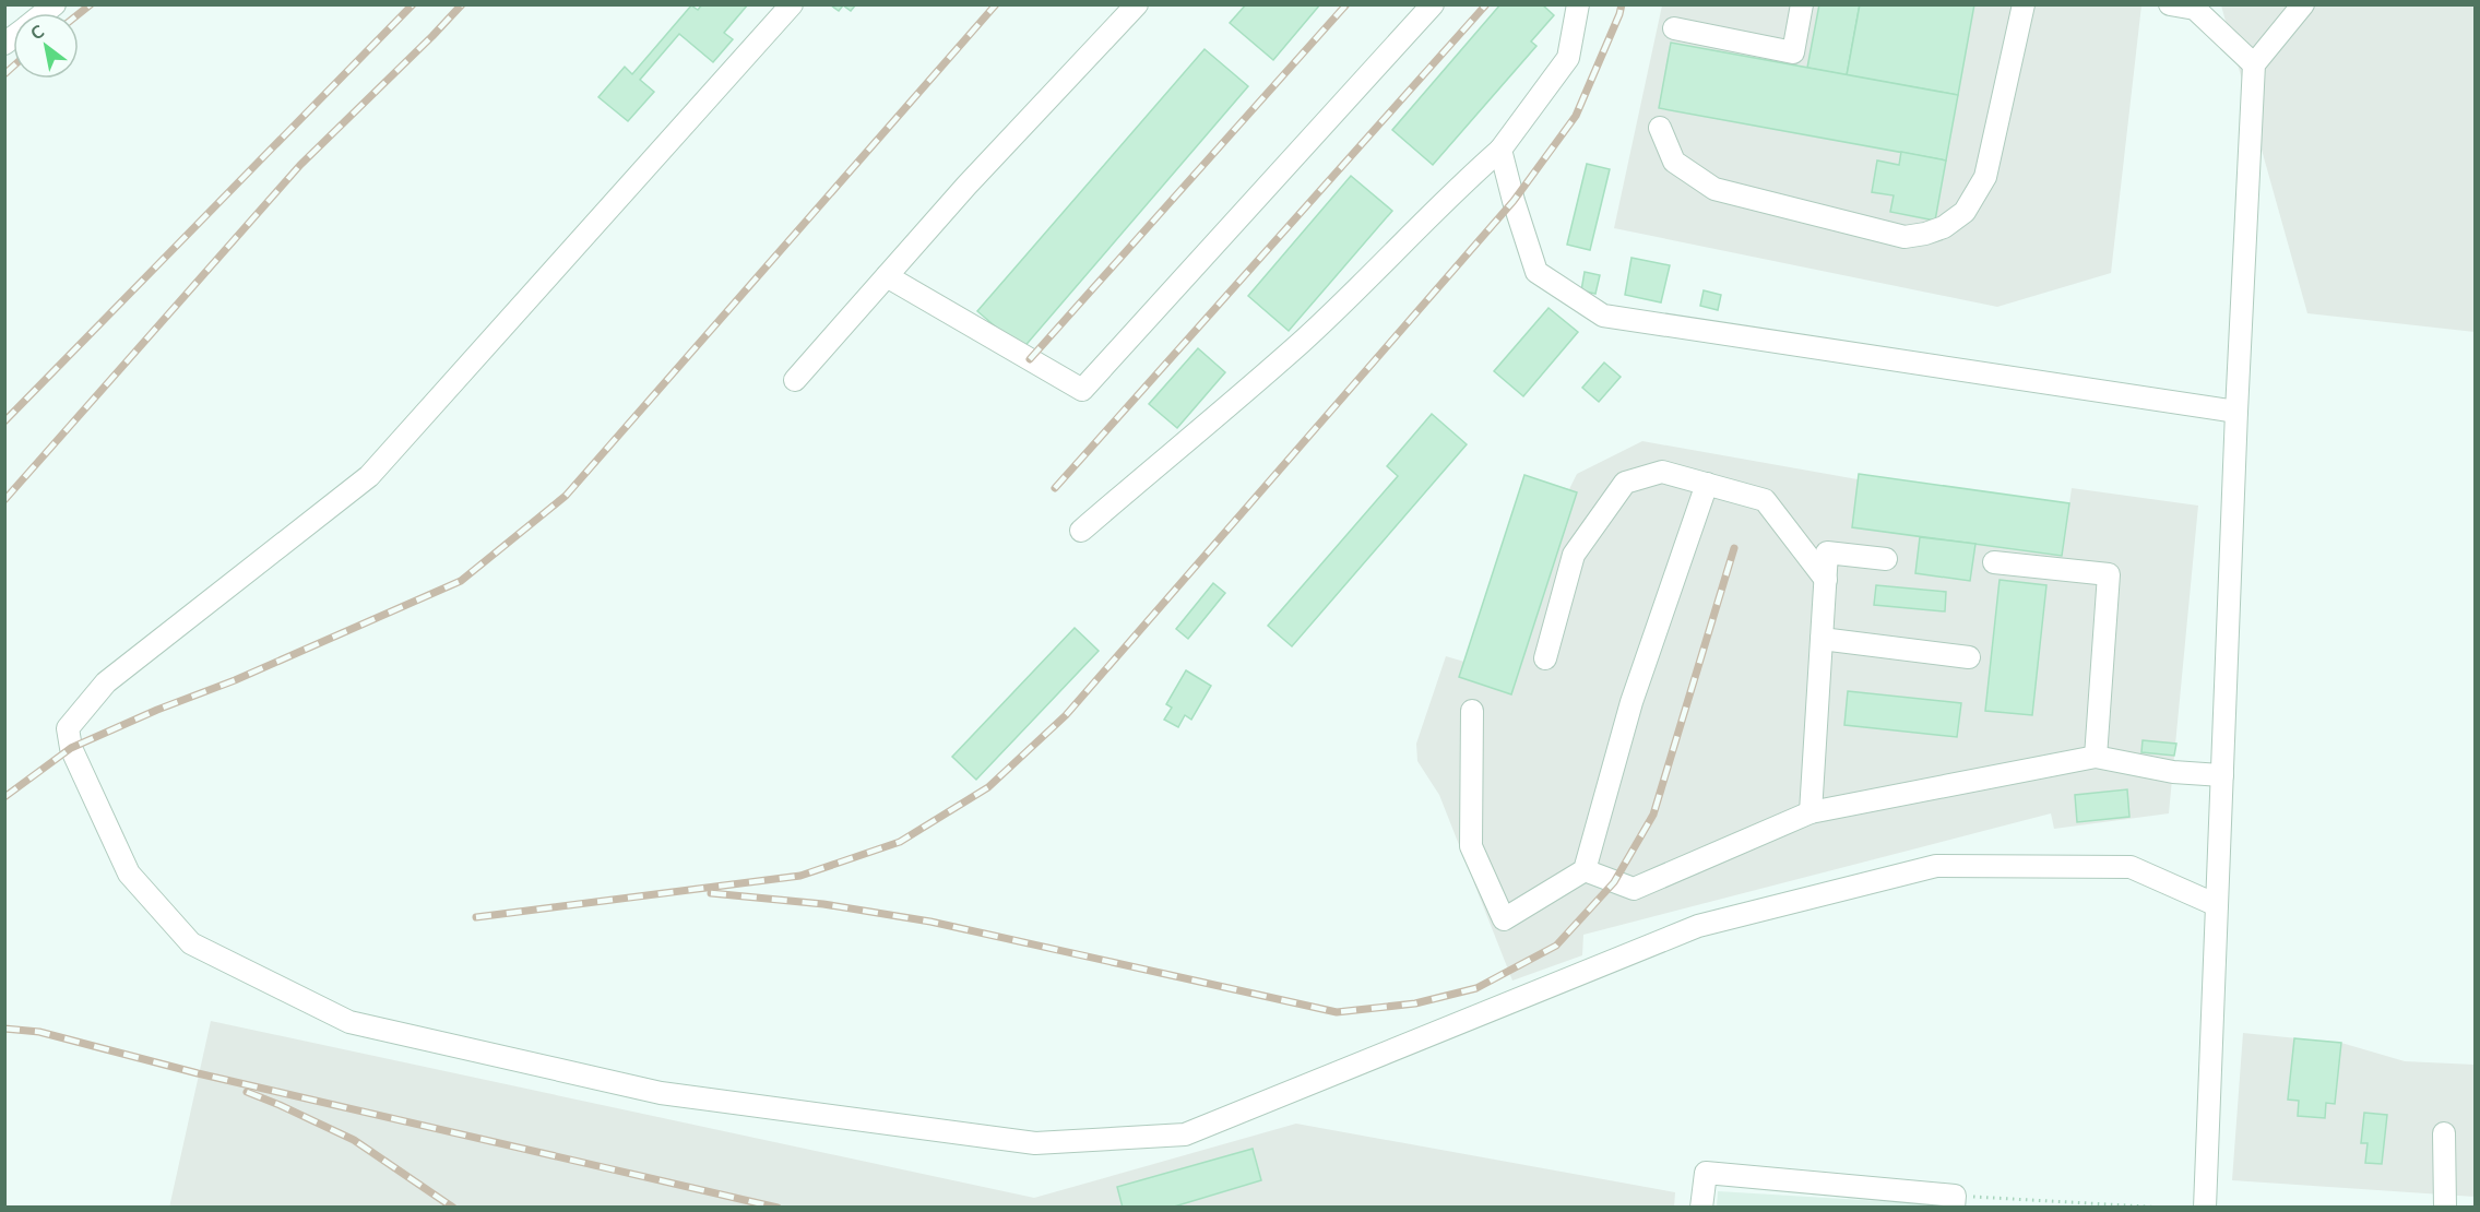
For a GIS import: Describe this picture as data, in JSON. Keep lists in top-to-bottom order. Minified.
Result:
{"north":"top left"}
